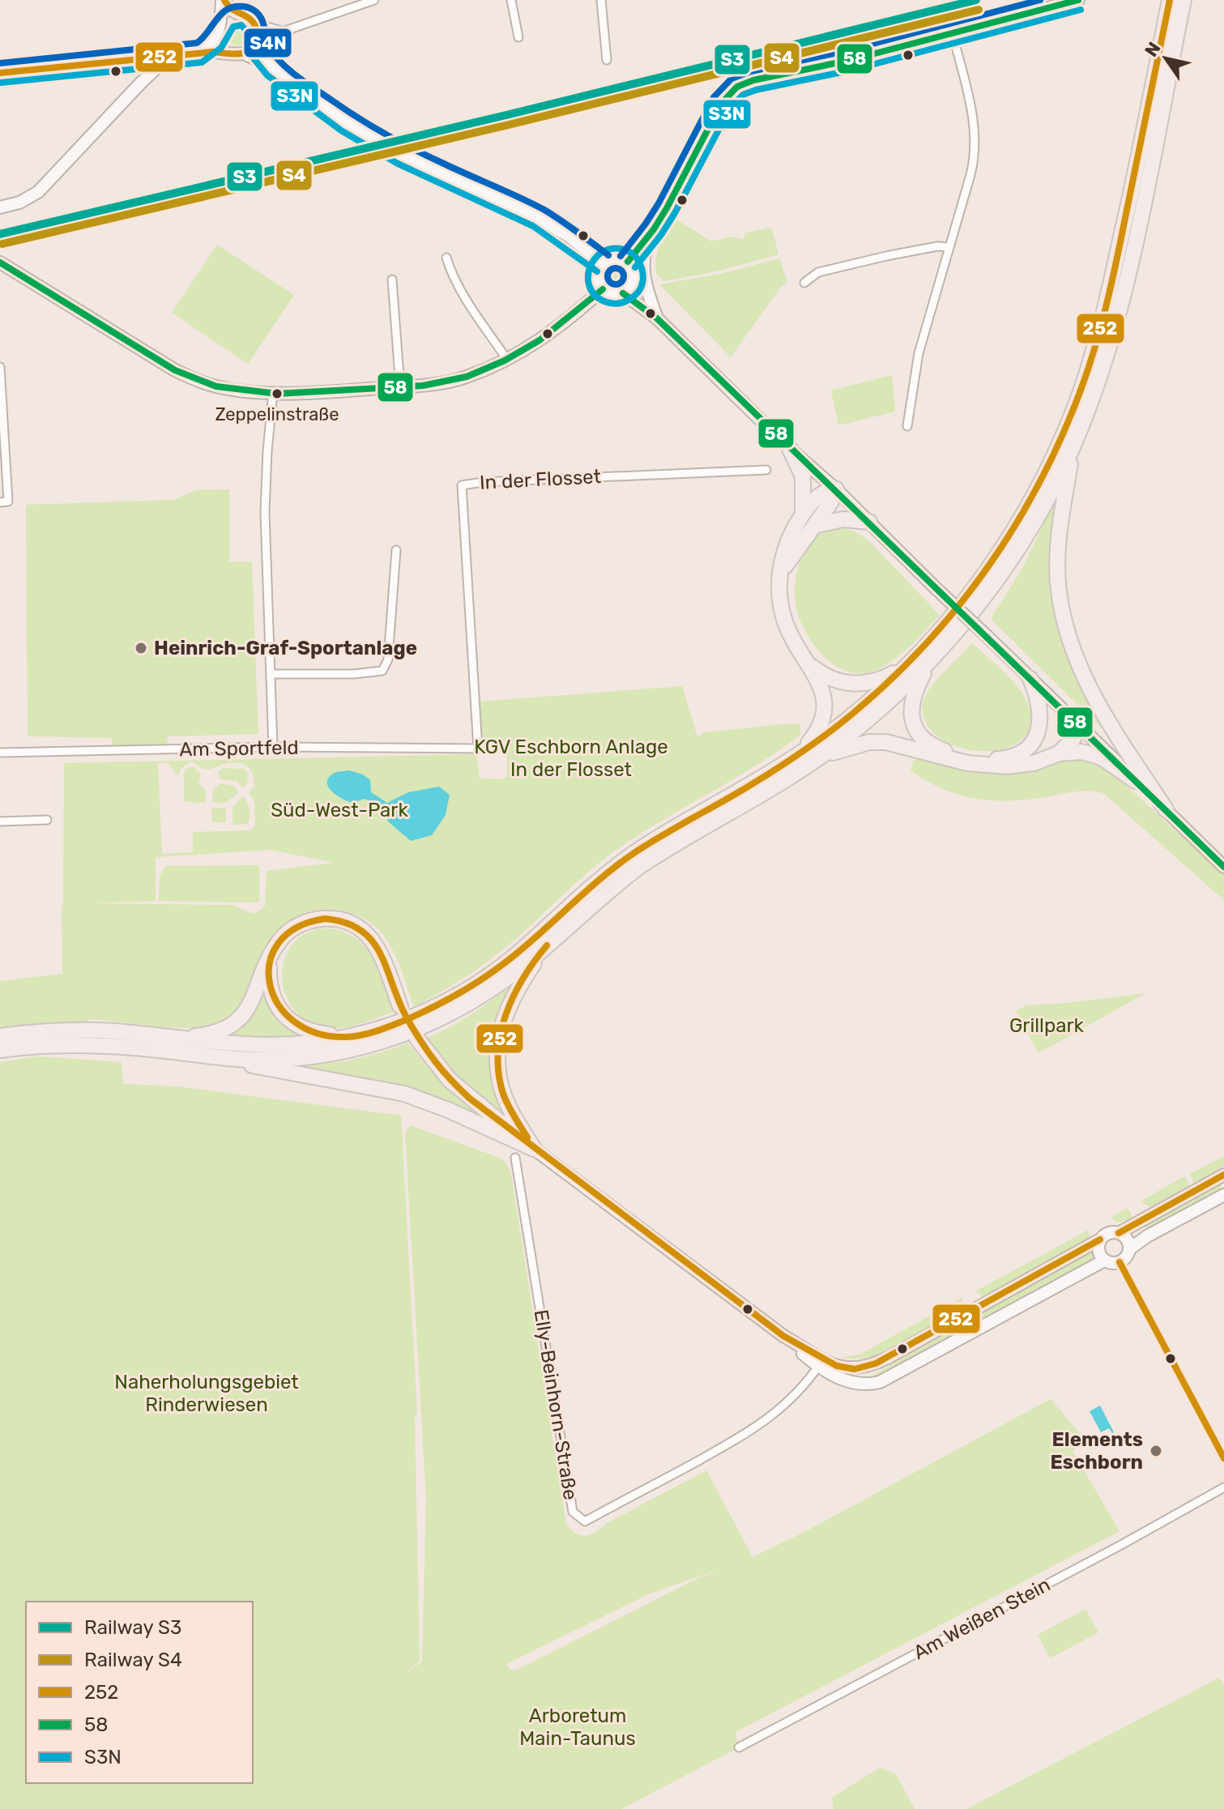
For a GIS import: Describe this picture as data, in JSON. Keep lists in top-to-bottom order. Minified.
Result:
{"streets":{"street":["In der Flosset","Am Sportfeld","Elly-Beinhorn-Straße","Am Weißen Stein"]},"crossings":[["In der Flosset","Am Sportfeld"]],"parks":["KGV Eschborn Anlage In der Flosset","Süd-West-Park","Grillpark","Naherholungsgebiet Rinderwiesen","Arboretum Main-Taunus"],"places":["Zeppelinstraße","Heinrich-Graf-Sportanlage","Elements Eschborn"],"lines":["rail line S3","transit line 252","transit line 58","transit line S4N","rail line S4","transit line S3N"],"legend":["Railway S3","Railway S4","252","58","S3N"],"north":"top left"}
